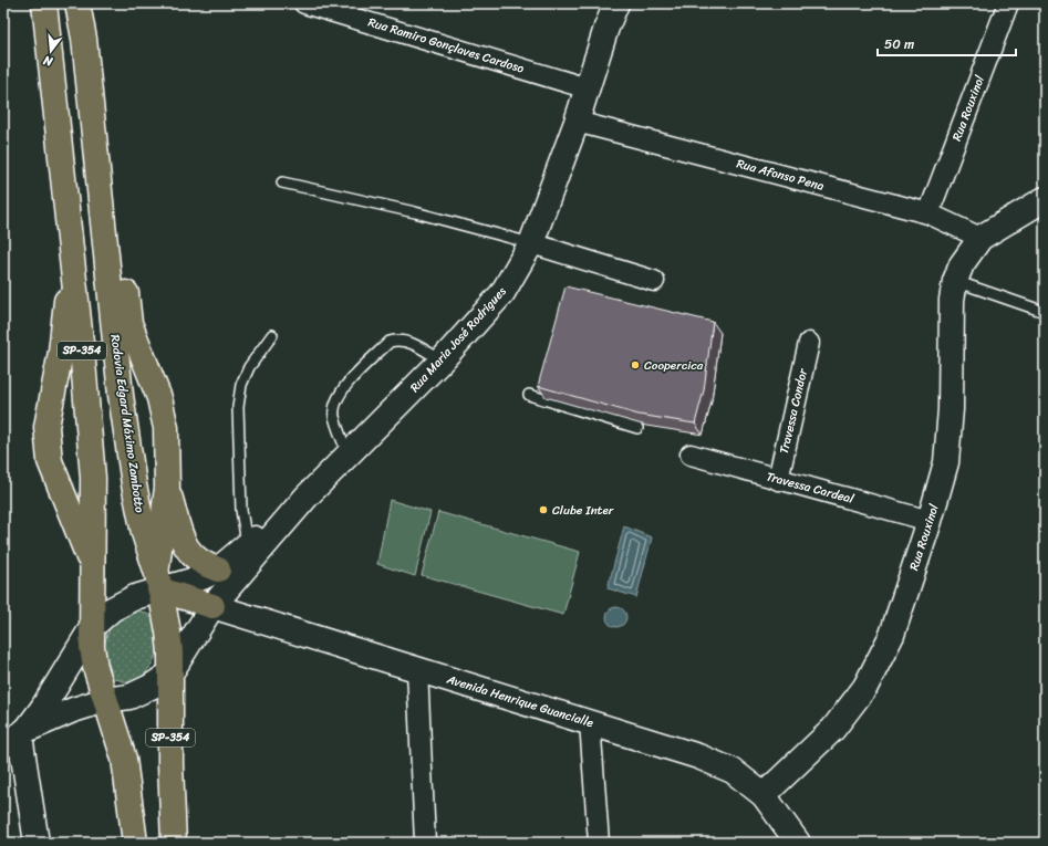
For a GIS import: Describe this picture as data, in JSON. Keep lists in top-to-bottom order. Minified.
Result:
{"streets":{"main road":["SP-354","Rodovia Edgard Máximo Zambotto"],"street":["Rua Ramiro Gonçlaves Cardoso","Rua Rouxinol","Rua Afonso Pena","Rua Maria José Rodrigues","Travessa Condor","Travessa Cardeal","Avenida Henrique Guancialle"]},"crossings":[["Rua Ramiro Gonçlaves Cardoso","Rua Maria José Rodrigues"],["Rua Rouxinol","Rua Afonso Pena"],["Rua Rouxinol","Travessa Cardeal"],["Rua Rouxinol","Avenida Henrique Guancialle"],["Rua Afonso Pena","Rua Maria José Rodrigues"],["SP-354","Rodovia Edgard Máximo Zambotto"],["Travessa Condor","Travessa Cardeal"]],"places":["Coopercica","Clube Inter"],"scale_bar":"50 m","north":"bottom"}
